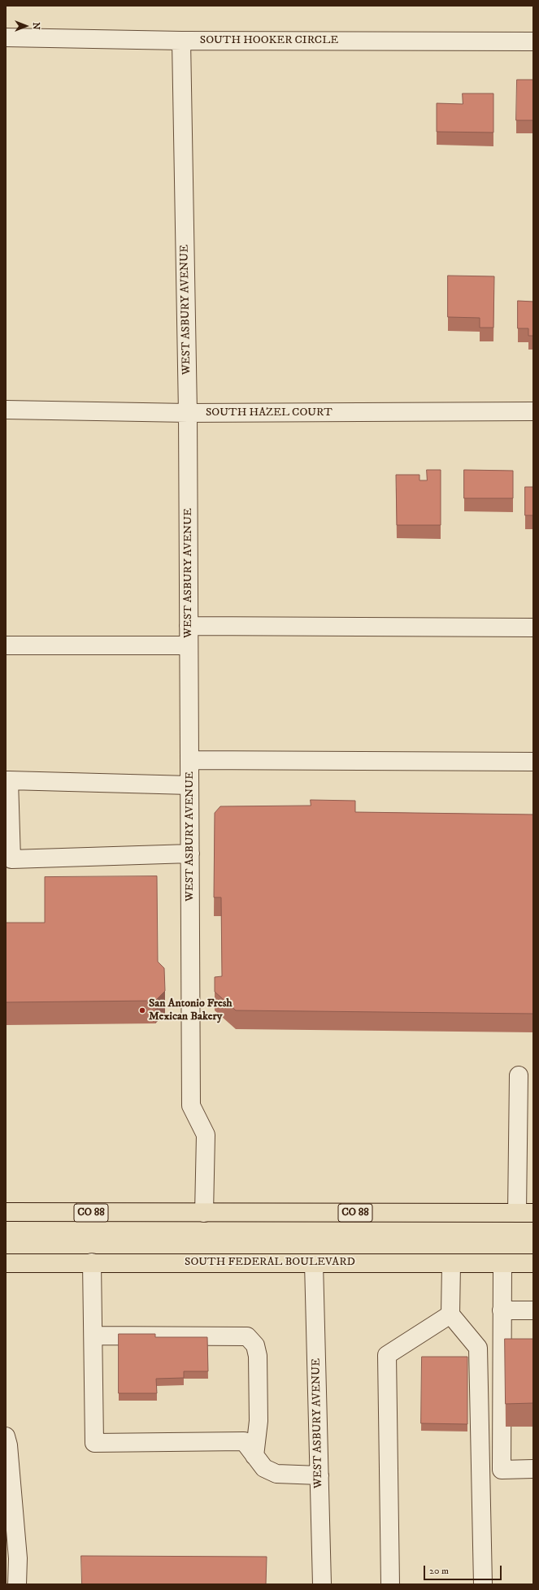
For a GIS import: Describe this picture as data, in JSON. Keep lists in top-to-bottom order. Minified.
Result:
{"streets":{"main road":["CO 88","SOUTH FEDERAL BOULEVARD"],"street":["SOUTH HOOKER CIRCLE","WEST ASBURY AVENUE","SOUTH HAZEL COURT"]},"crossings":[["SOUTH HOOKER CIRCLE","WEST ASBURY AVENUE"],["WEST ASBURY AVENUE","SOUTH HAZEL COURT"],["WEST ASBURY AVENUE","CO 88"],["WEST ASBURY AVENUE","SOUTH FEDERAL BOULEVARD"]],"places":["San Antonio Fresh Mexican Bakery"],"scale_bar":"20 m","north":"right"}
